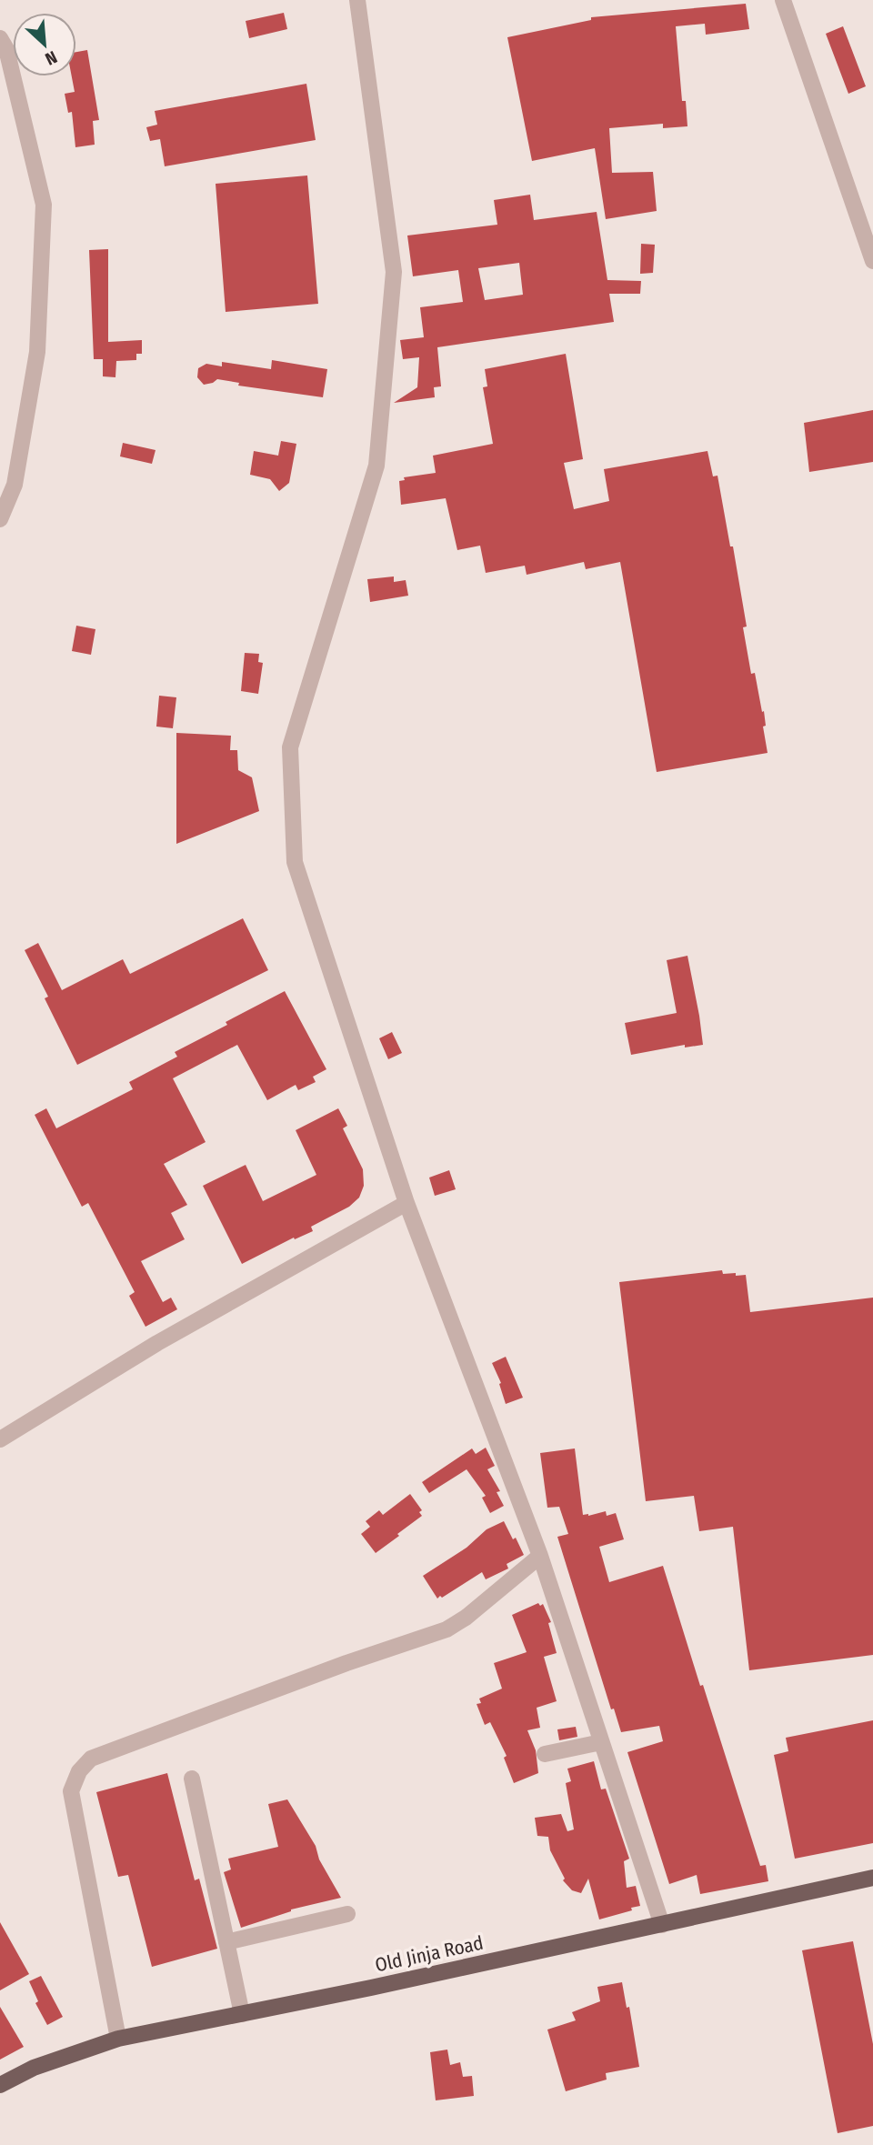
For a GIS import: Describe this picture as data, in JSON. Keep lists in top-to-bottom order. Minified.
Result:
{"streets":{"main road":["Old Jinja Road"]},"north":"bottom right"}
